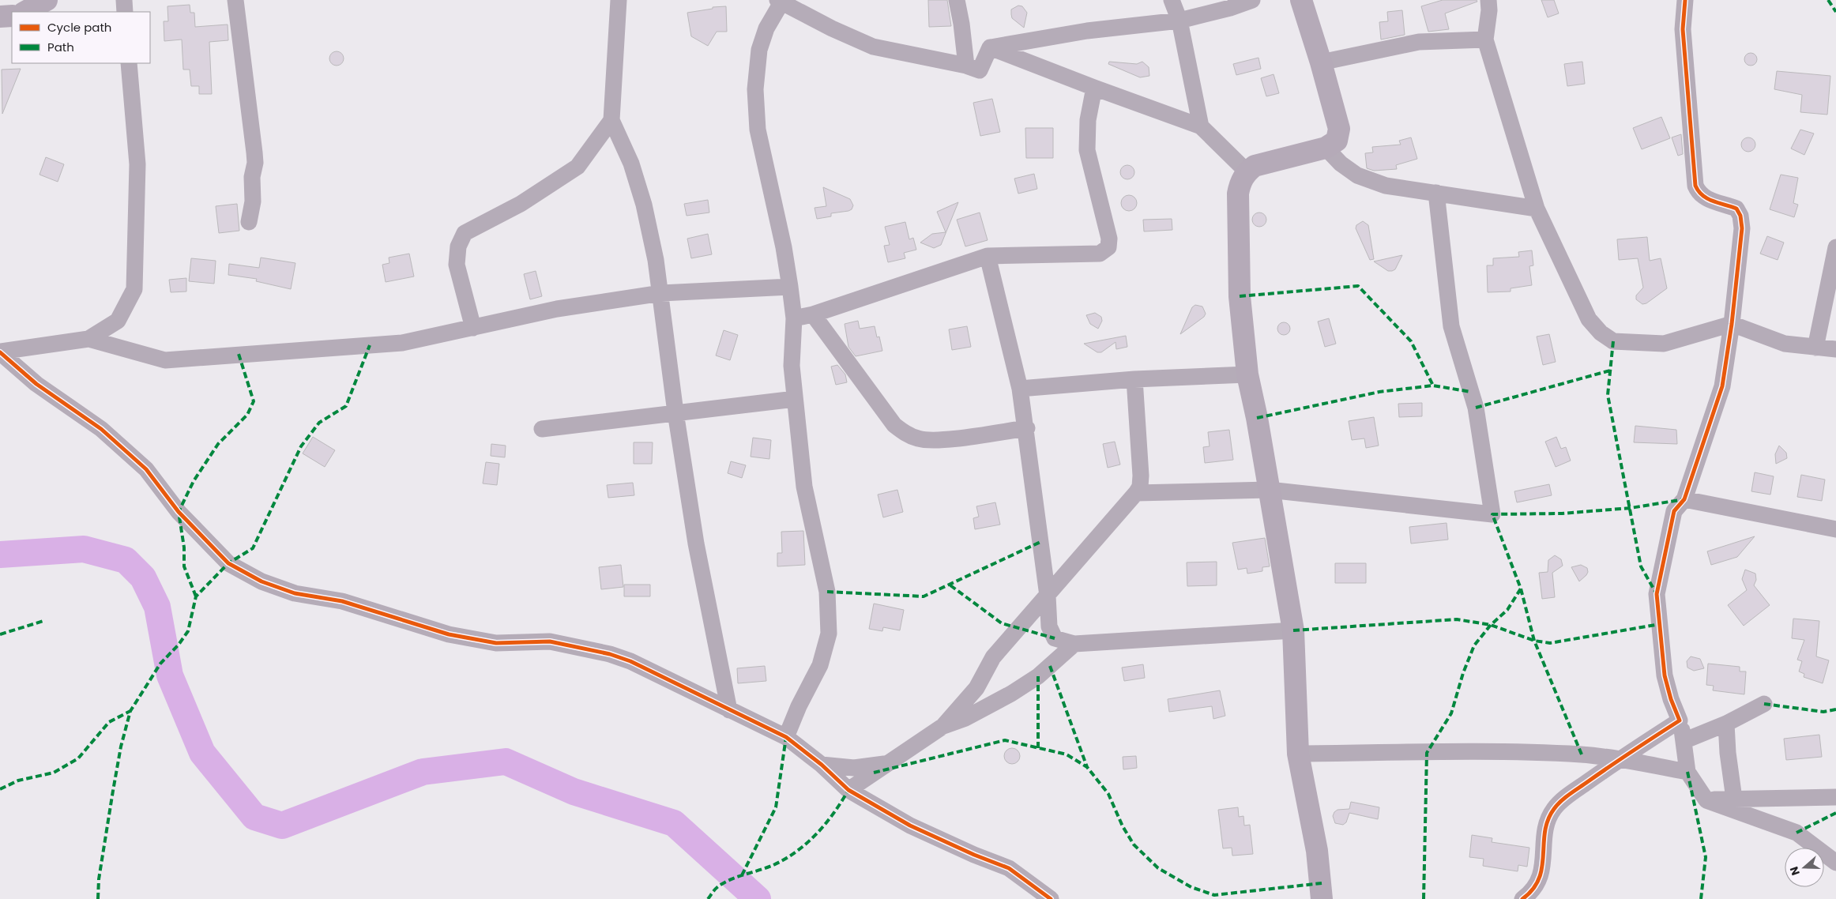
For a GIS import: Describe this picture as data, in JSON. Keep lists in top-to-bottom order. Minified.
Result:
{"legend":["Cycle path","Path"],"north":"left"}
